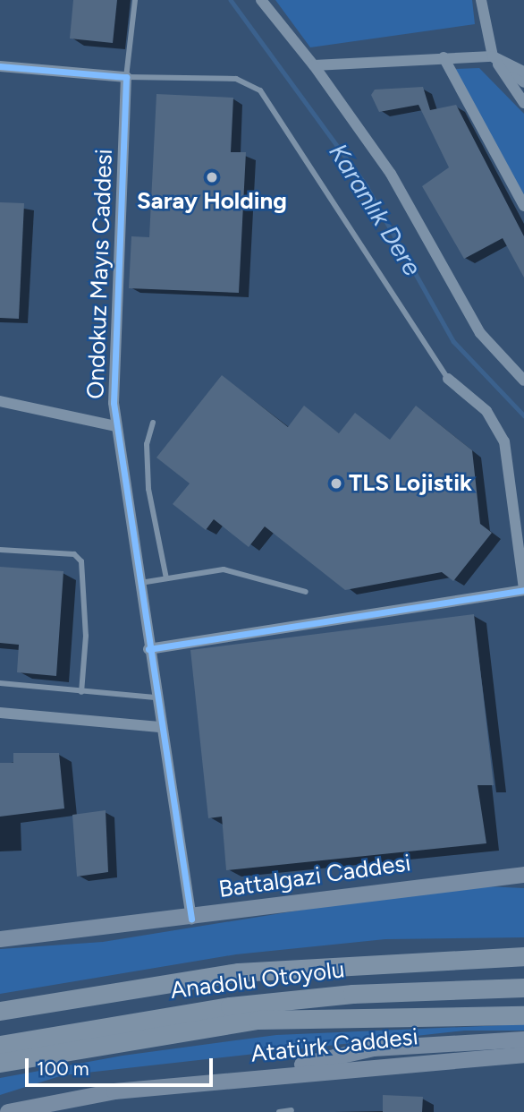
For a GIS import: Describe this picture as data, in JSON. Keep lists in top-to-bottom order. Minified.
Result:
{"streets":{"highway":["Anadolu Otoyolu"],"main road":["Battalgazi Caddesi","Atatürk Caddesi"],"street":["Ondokuz Mayıs Caddesi"]},"crossings":[["Ondokuz Mayıs Caddesi","Battalgazi Caddesi"]],"water":["Karanlık Dere"],"places":["Saray Holding","TLS Lojistik"],"scale_bar":"100 m"}
